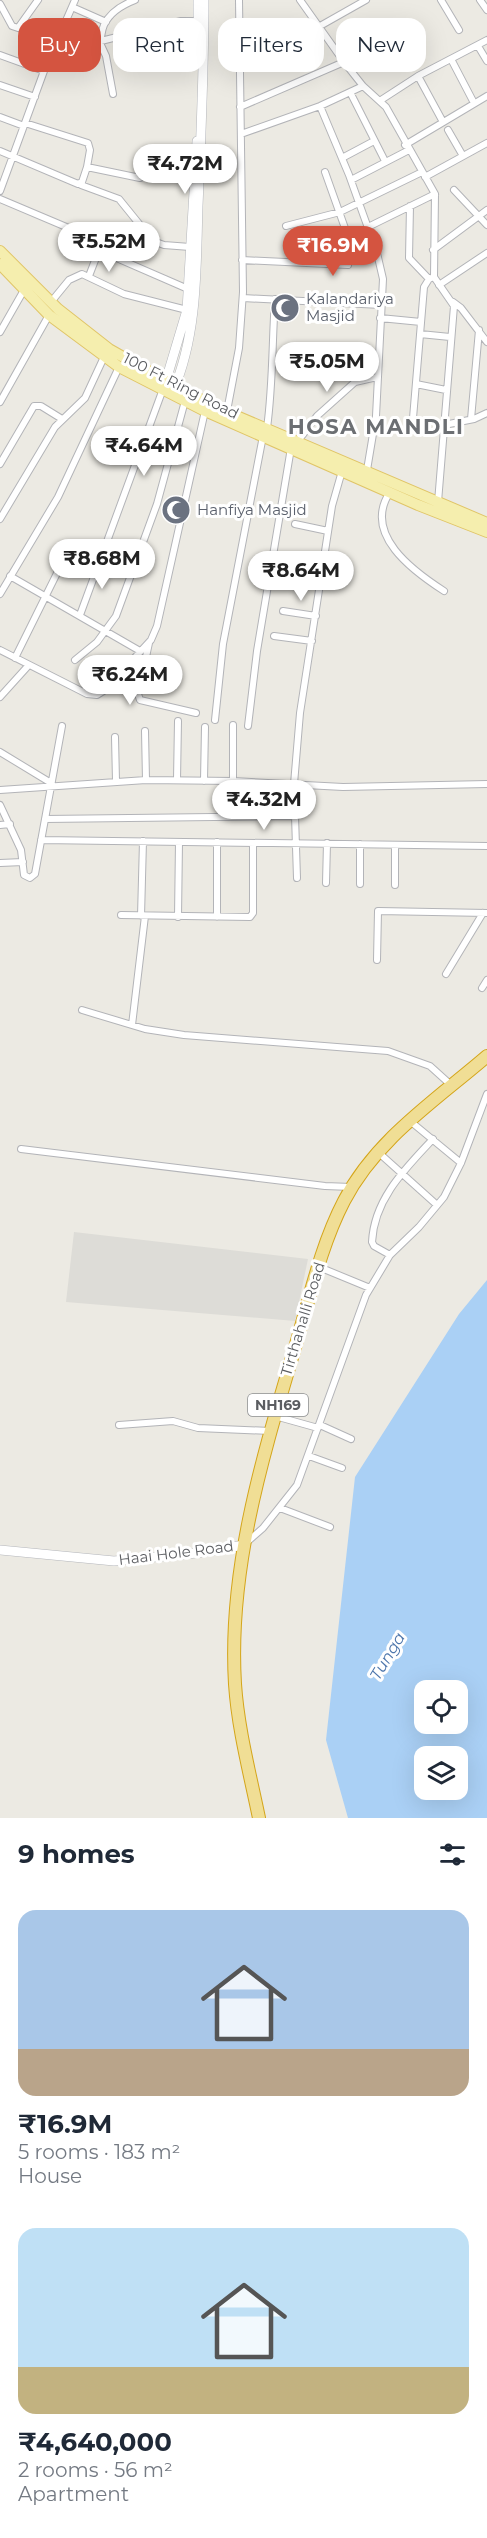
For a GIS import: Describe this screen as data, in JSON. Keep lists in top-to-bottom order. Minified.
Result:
{"streets":{"highway":["Tirthahalli Road","NH169"],"main road":["100 Ft Ring Road"],"street":["Haai Hole Road"]},"crossings":[["Tirthahalli Road","Haai Hole Road"]],"districts":["HOSA MANDLI"],"water":["Tunga"],"places":{"mosque":["Kalandariya Masjid","Hanfiya Masjid"]},"page":{"chip":["Buy","Rent","Filters","New"],"price":["₹4.72M","₹5.52M","₹16.9M","₹5.05M","₹4.64M","₹8.68M","₹8.64M","₹6.24M","₹4.32M"],"heading":"9 homes","list":[{"name":"₹16.9M","note":"5 rooms · 183 m² · House"},{"name":"₹4,640,000","note":"2 rooms · 56 m² · Apartment"}]}}
